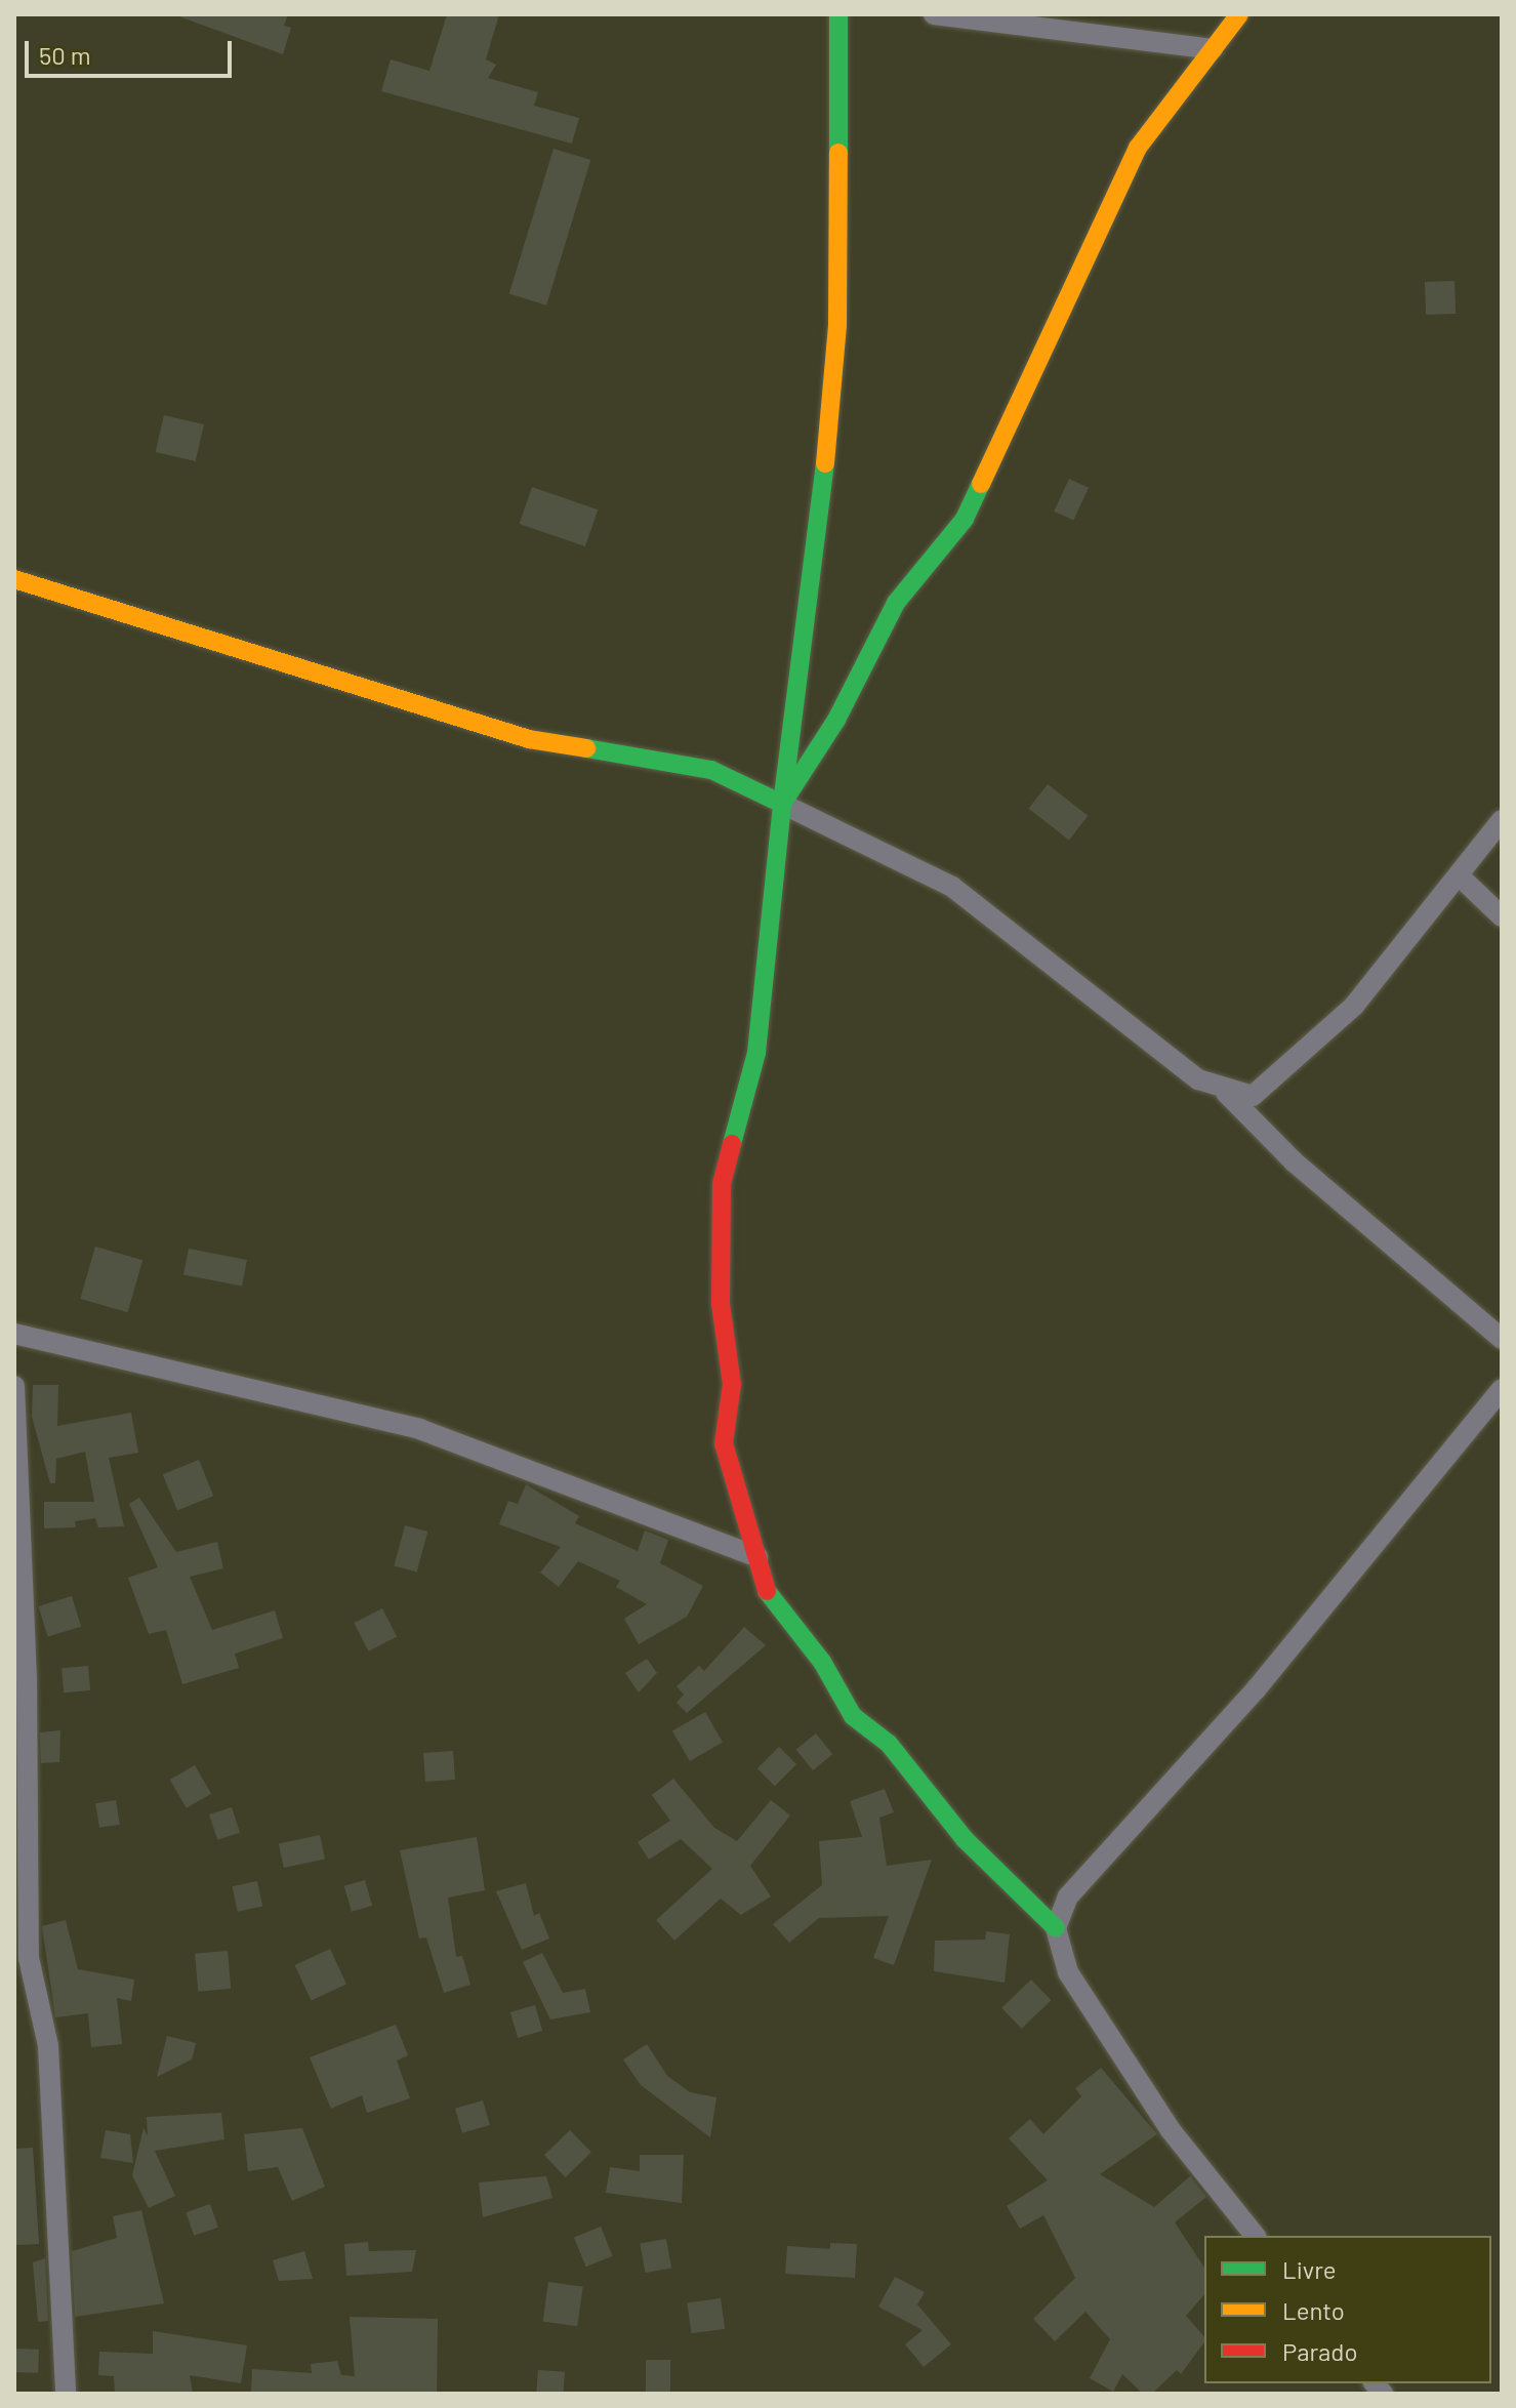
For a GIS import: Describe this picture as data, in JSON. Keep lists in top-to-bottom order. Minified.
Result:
{"legend":["Livre","Lento","Parado"],"scale_bar":"50 m"}
